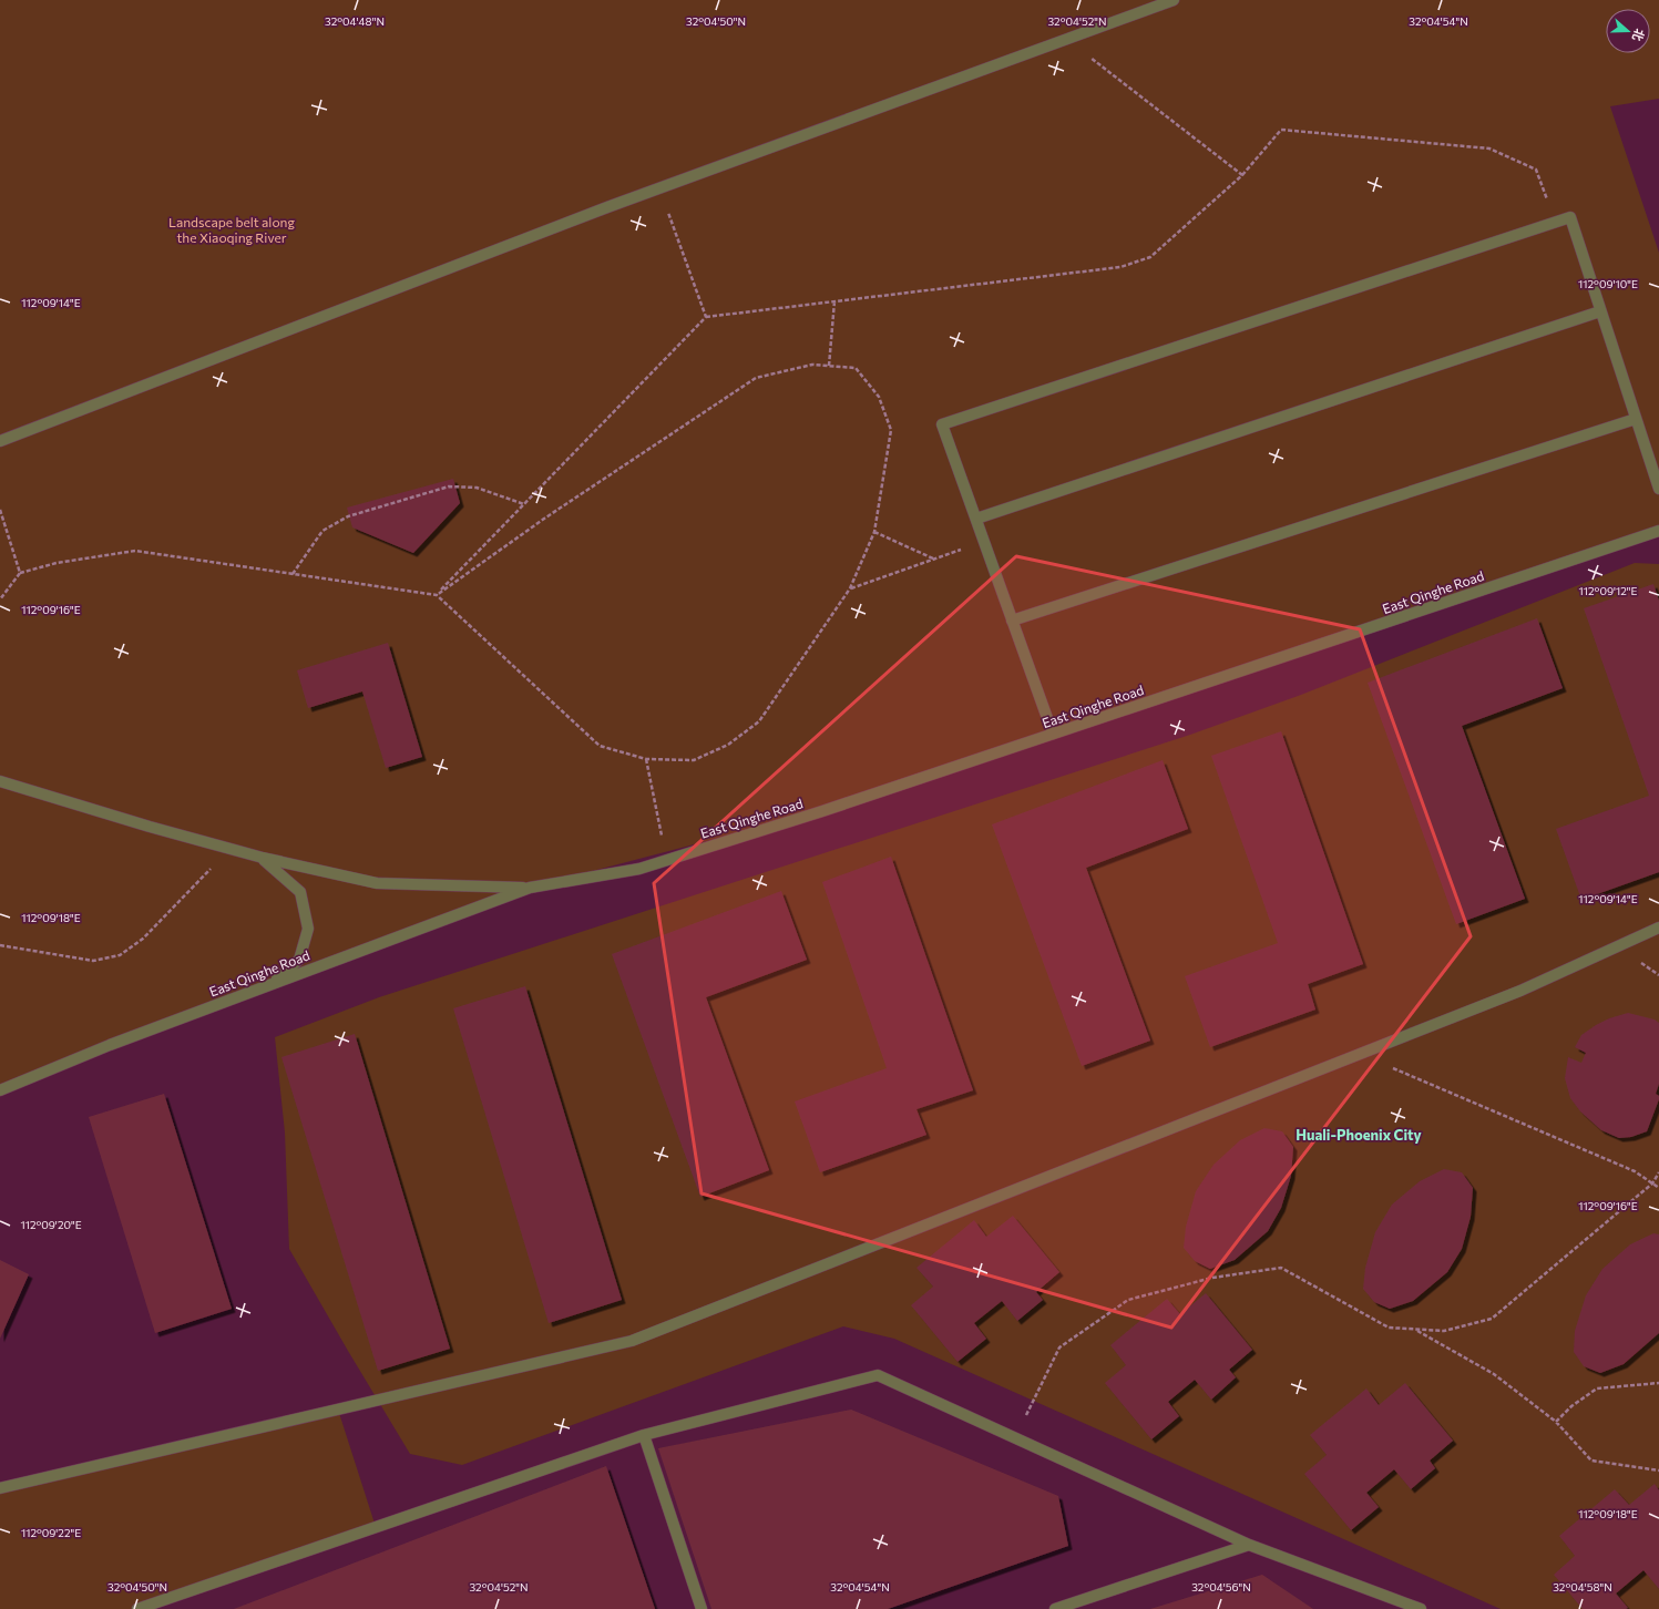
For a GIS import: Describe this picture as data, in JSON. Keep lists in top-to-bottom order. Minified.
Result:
{"streets":{"street":["East Qinghe Road"]},"districts":["Huali-Phoenix City"],"parks":["Landscape belt along the Xiaoqing River"],"north":"right","coordinates":["32°04'48\"N","32°04'50\"N","32°04'52\"N","32°04'54\"N","112°09'10\"E","112°09'14\"E","112°09'12\"E","112°09'16\"E","112°09'18\"E","112°09'20\"E","112°09'22\"E","32°04'56\"N","32°04'58\"N"]}
